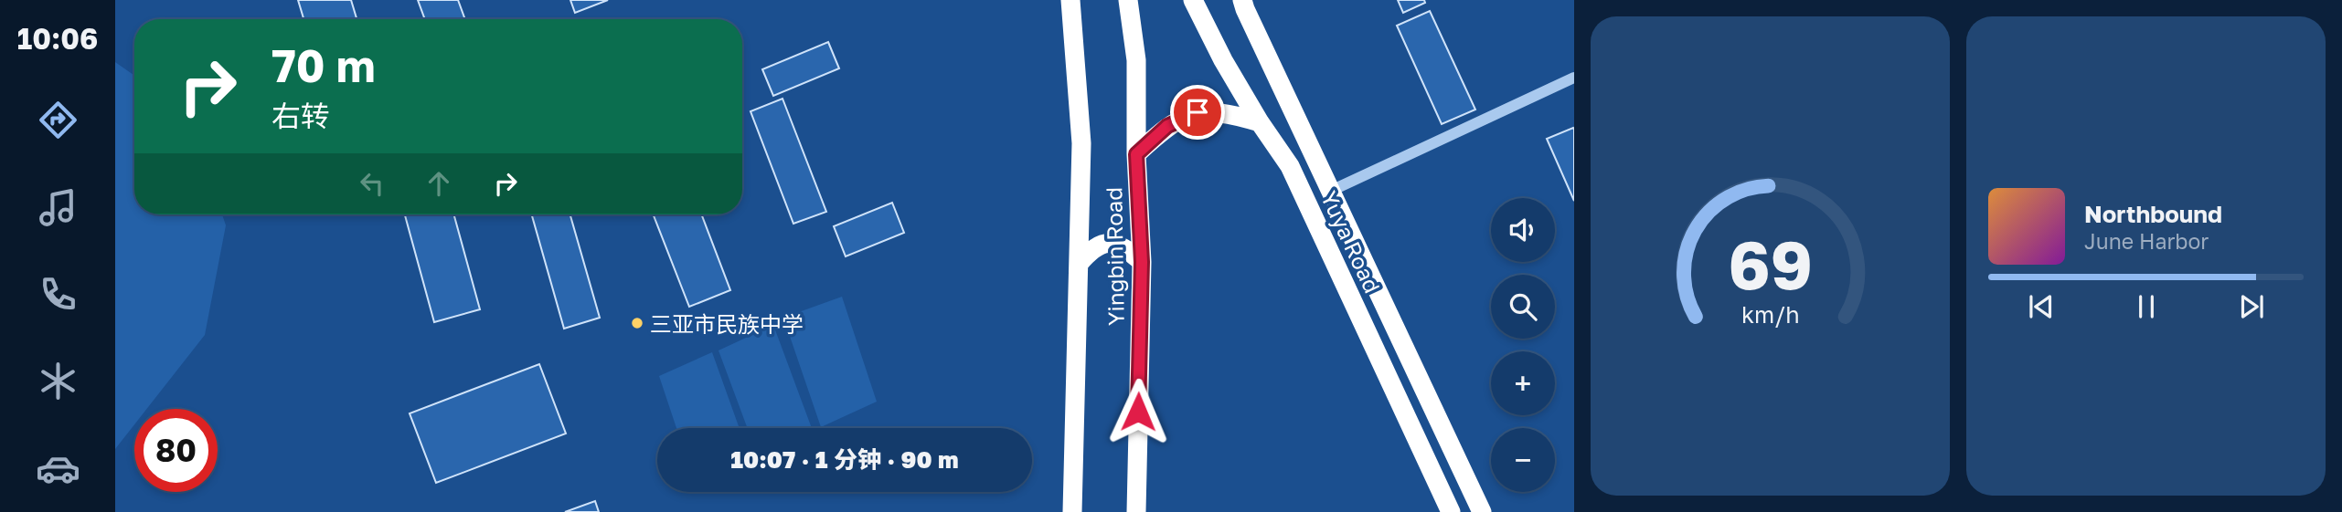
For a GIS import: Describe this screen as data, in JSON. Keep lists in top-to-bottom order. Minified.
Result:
{"streets":{"highway":["Yuya Road","Yingbin Road"]},"places":["三亚市民族中学"],"page":{"tabs":"10:06","turn":["70 m","右转"],"song":["Northbound","June Harbor"],"map_buttons":["+","−"],"limit":"80","trip":"10:07 · 1 分钟 · 90 m","gauge":["69","km/h"]}}
